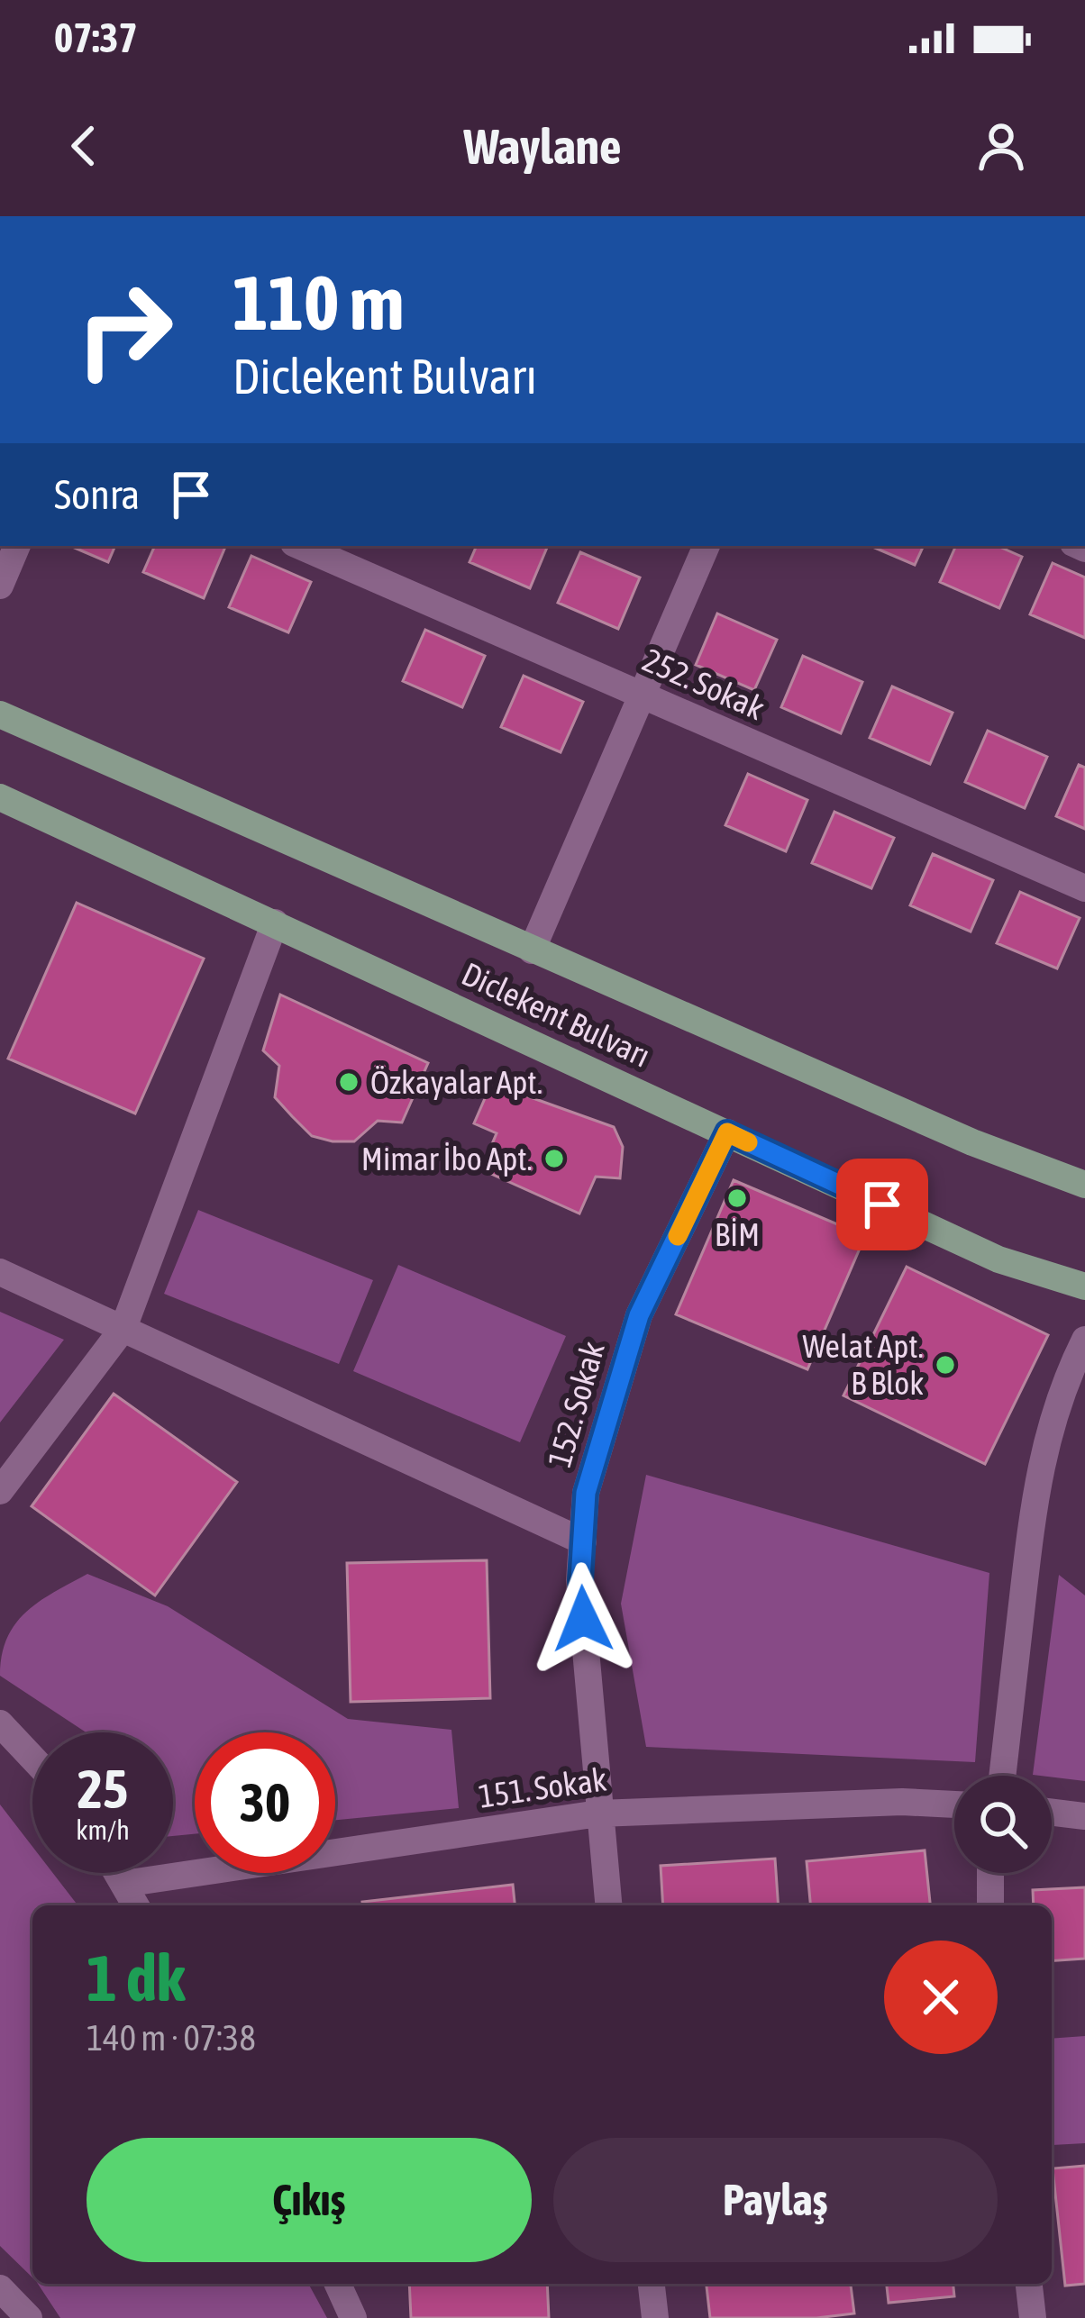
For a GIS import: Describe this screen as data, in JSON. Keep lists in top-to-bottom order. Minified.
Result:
{"streets":{"main road":["Diclekent Bulvarı"],"street":["252. Sokak","152. Sokak","151. Sokak"]},"crossings":[["Diclekent Bulvarı","152. Sokak"],["152. Sokak","151. Sokak"]],"places":["Özkayalar Apt.","Mimar İbo Apt.","BİM","Welat Apt. B Blok"],"page":{"status":"07:37","header":"Waylane","turn":["110 m","Diclekent Bulvarı"],"then":"Sonra","speed":"25 km/h","limit":"30","heading":["1 dk","140 m · 07:38"],"buttons":["Çıkış","Paylaş"]}}
